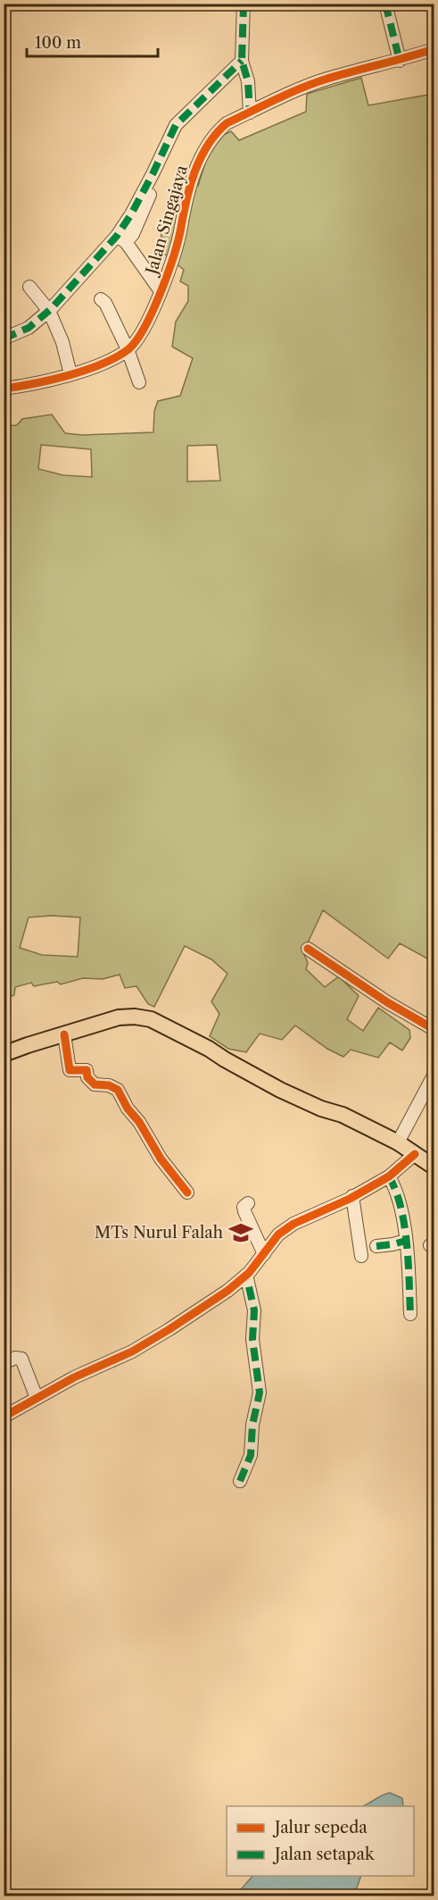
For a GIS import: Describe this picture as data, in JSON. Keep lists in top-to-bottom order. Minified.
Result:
{"streets":{"street":["Jalan Singajaya"]},"places":{"school or university":["MTs Nurul Falah"]},"legend":["Jalur sepeda","Jalan setapak"],"scale_bar":"100 m"}
